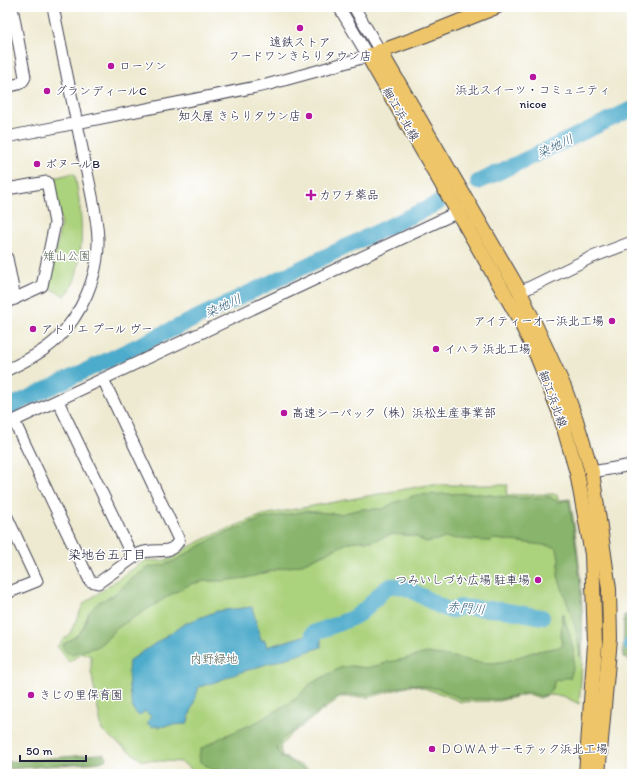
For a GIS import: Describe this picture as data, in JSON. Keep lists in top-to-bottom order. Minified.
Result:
{"streets":{"main road":["細江浜北線"]},"districts":["染地台五丁目"],"water":["染地川","赤門川"],"parks":["雉山公園","内野緑地"],"places":{"other":["遠鉄ストア フードワンきらりタウン店","ローソン","浜北スイーツ・コミュニティ nicoe","グランディールC","知久屋 きらりタウン店","ボヌールB","アイティーオー浜北工場","アトリエ プール ヴー","イハラ 浜北工場","高速シーパック（株）浜松生産事業部","つみいしづか広場 駐車場","きじの里保育園","ＤＯＷＡサーモテック浜北工場"],"health":["カワチ薬品"]},"scale_bar":"50 m"}
